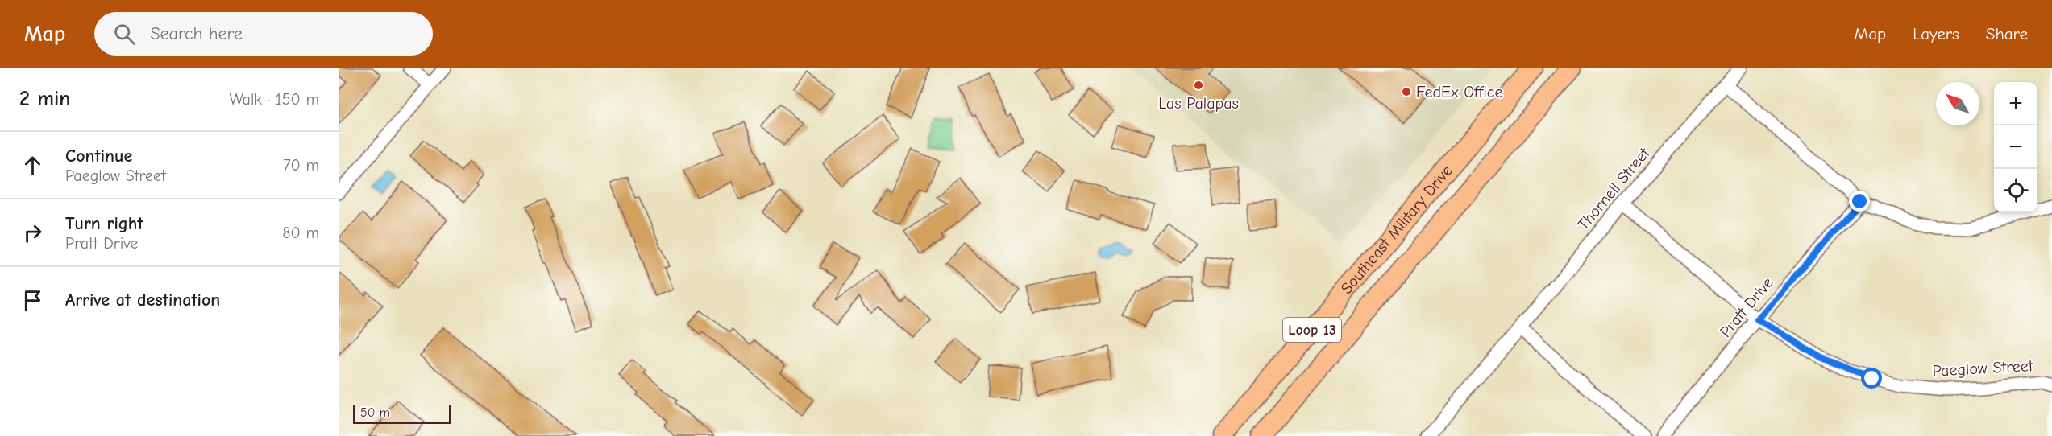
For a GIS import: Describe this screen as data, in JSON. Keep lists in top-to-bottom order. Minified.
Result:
{"streets":{"main road":["Southeast Military Drive","Loop 13"],"street":["Thornell Street","Pratt Drive","Paeglow Street"]},"crossings":[["Thornell Street","Paeglow Street"],["Pratt Drive","Paeglow Street"]],"places":["Las Palapas","FedEx Office"],"scale_bar":"50 m","north":"top left","page":{"header":"Map","search":"Search here","nav":["Map","Layers","Share"],"heading":["2 min","Walk · 150 m"],"map_buttons":["+","−"],"list":[["Continue","Paeglow Street","70 m"],["Turn right","Pratt Drive","80 m"],"Arrive at destination"],"scale":"50 m"}}
